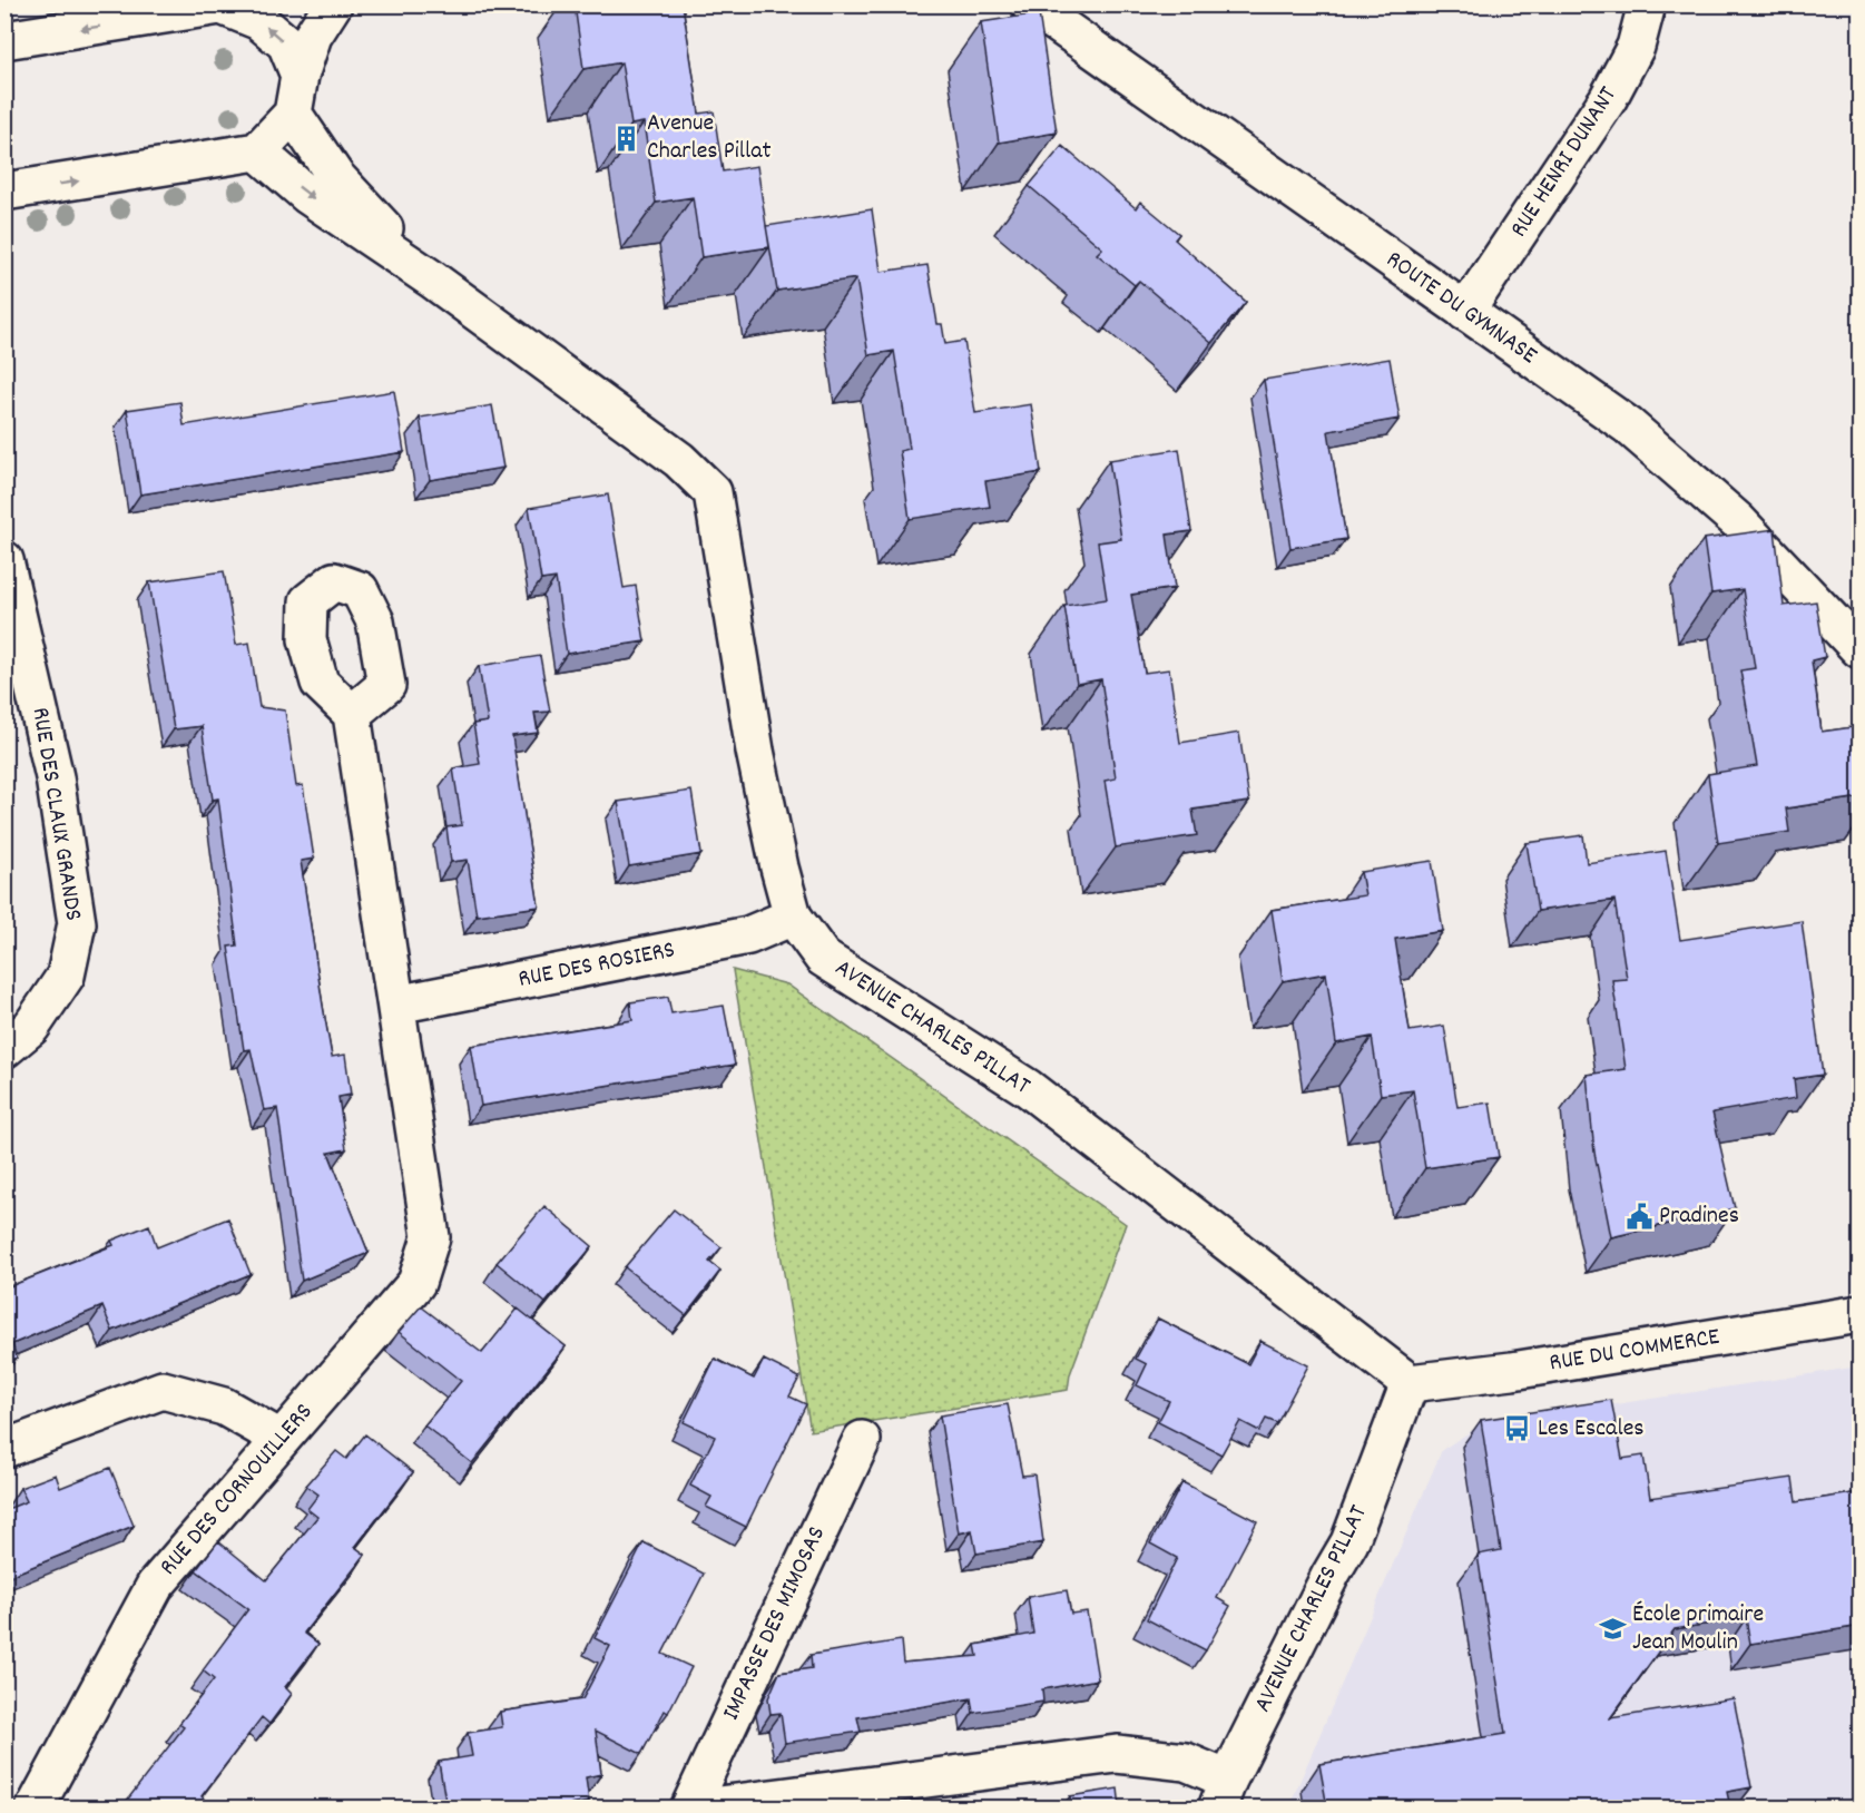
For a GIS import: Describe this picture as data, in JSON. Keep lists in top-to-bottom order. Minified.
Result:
{"streets":{"street":["RUE HENRI DUNANT","ROUTE DU GYMNASE","RUE DES CLAUX GRANDS","RUE DES ROSIERS","AVENUE CHARLES PILLAT","RUE DU COMMERCE","RUE DES CORNOUILLERS","IMPASSE DES MIMOSAS"]},"crossings":[["RUE HENRI DUNANT","ROUTE DU GYMNASE"],["RUE DES ROSIERS","AVENUE CHARLES PILLAT"],["RUE DES ROSIERS","RUE DES CORNOUILLERS"],["AVENUE CHARLES PILLAT","RUE DU COMMERCE"],["AVENUE CHARLES PILLAT","IMPASSE DES MIMOSAS"]],"places":{"building":["Avenue Charles Pillat"],"public building":["Pradines"],"bus stop":["Les Escales"],"school or university":["École primaire Jean Moulin"]}}
